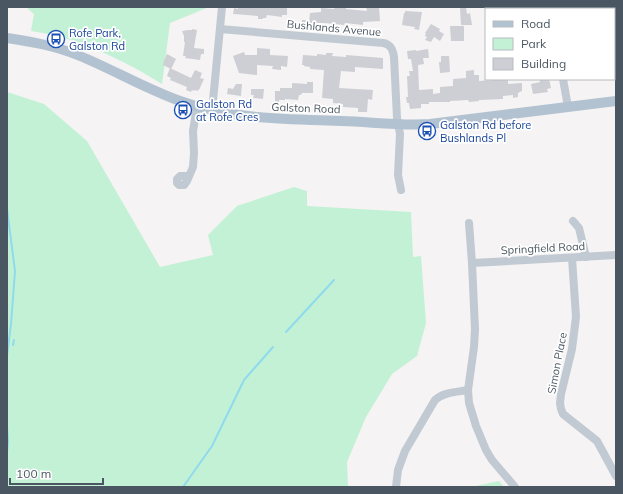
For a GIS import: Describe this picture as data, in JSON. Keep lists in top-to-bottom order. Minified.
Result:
{"streets":{"main road":["Galston Road"],"street":["Bushlands Avenue","Springfield Road","Simon Place"]},"crossings":[["Bushlands Avenue","Galston Road"],["Springfield Road","Simon Place"]],"places":{"bus stop":["Rofe Park, Galston Rd","Galston Rd at Rofe Cres","Galston Rd before Bushlands Pl"]},"legend":["Road","Park","Building"],"scale_bar":"100 m"}
